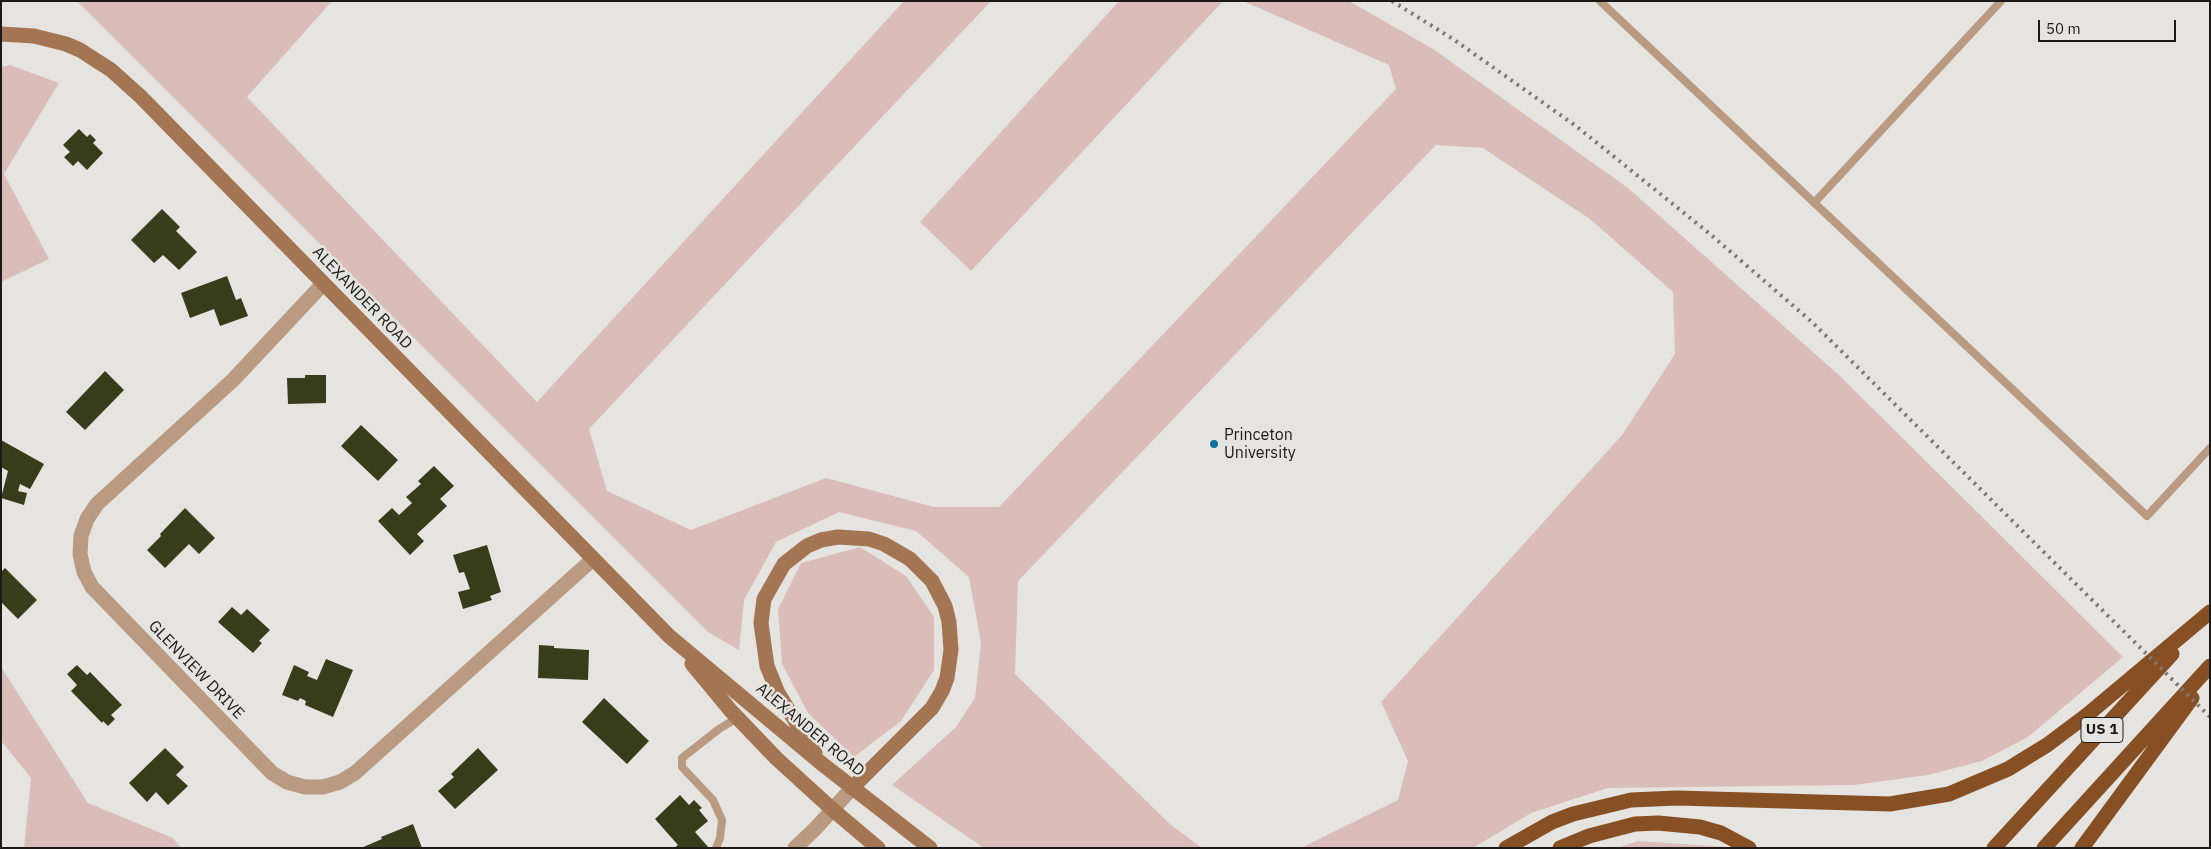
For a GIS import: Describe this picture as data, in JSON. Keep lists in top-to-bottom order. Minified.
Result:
{"streets":{"highway":["US 1"],"main road":["ALEXANDER ROAD"],"street":["GLENVIEW DRIVE"]},"crossings":[["ALEXANDER ROAD","GLENVIEW DRIVE"]],"places":["Princeton University"],"scale_bar":"50 m"}
